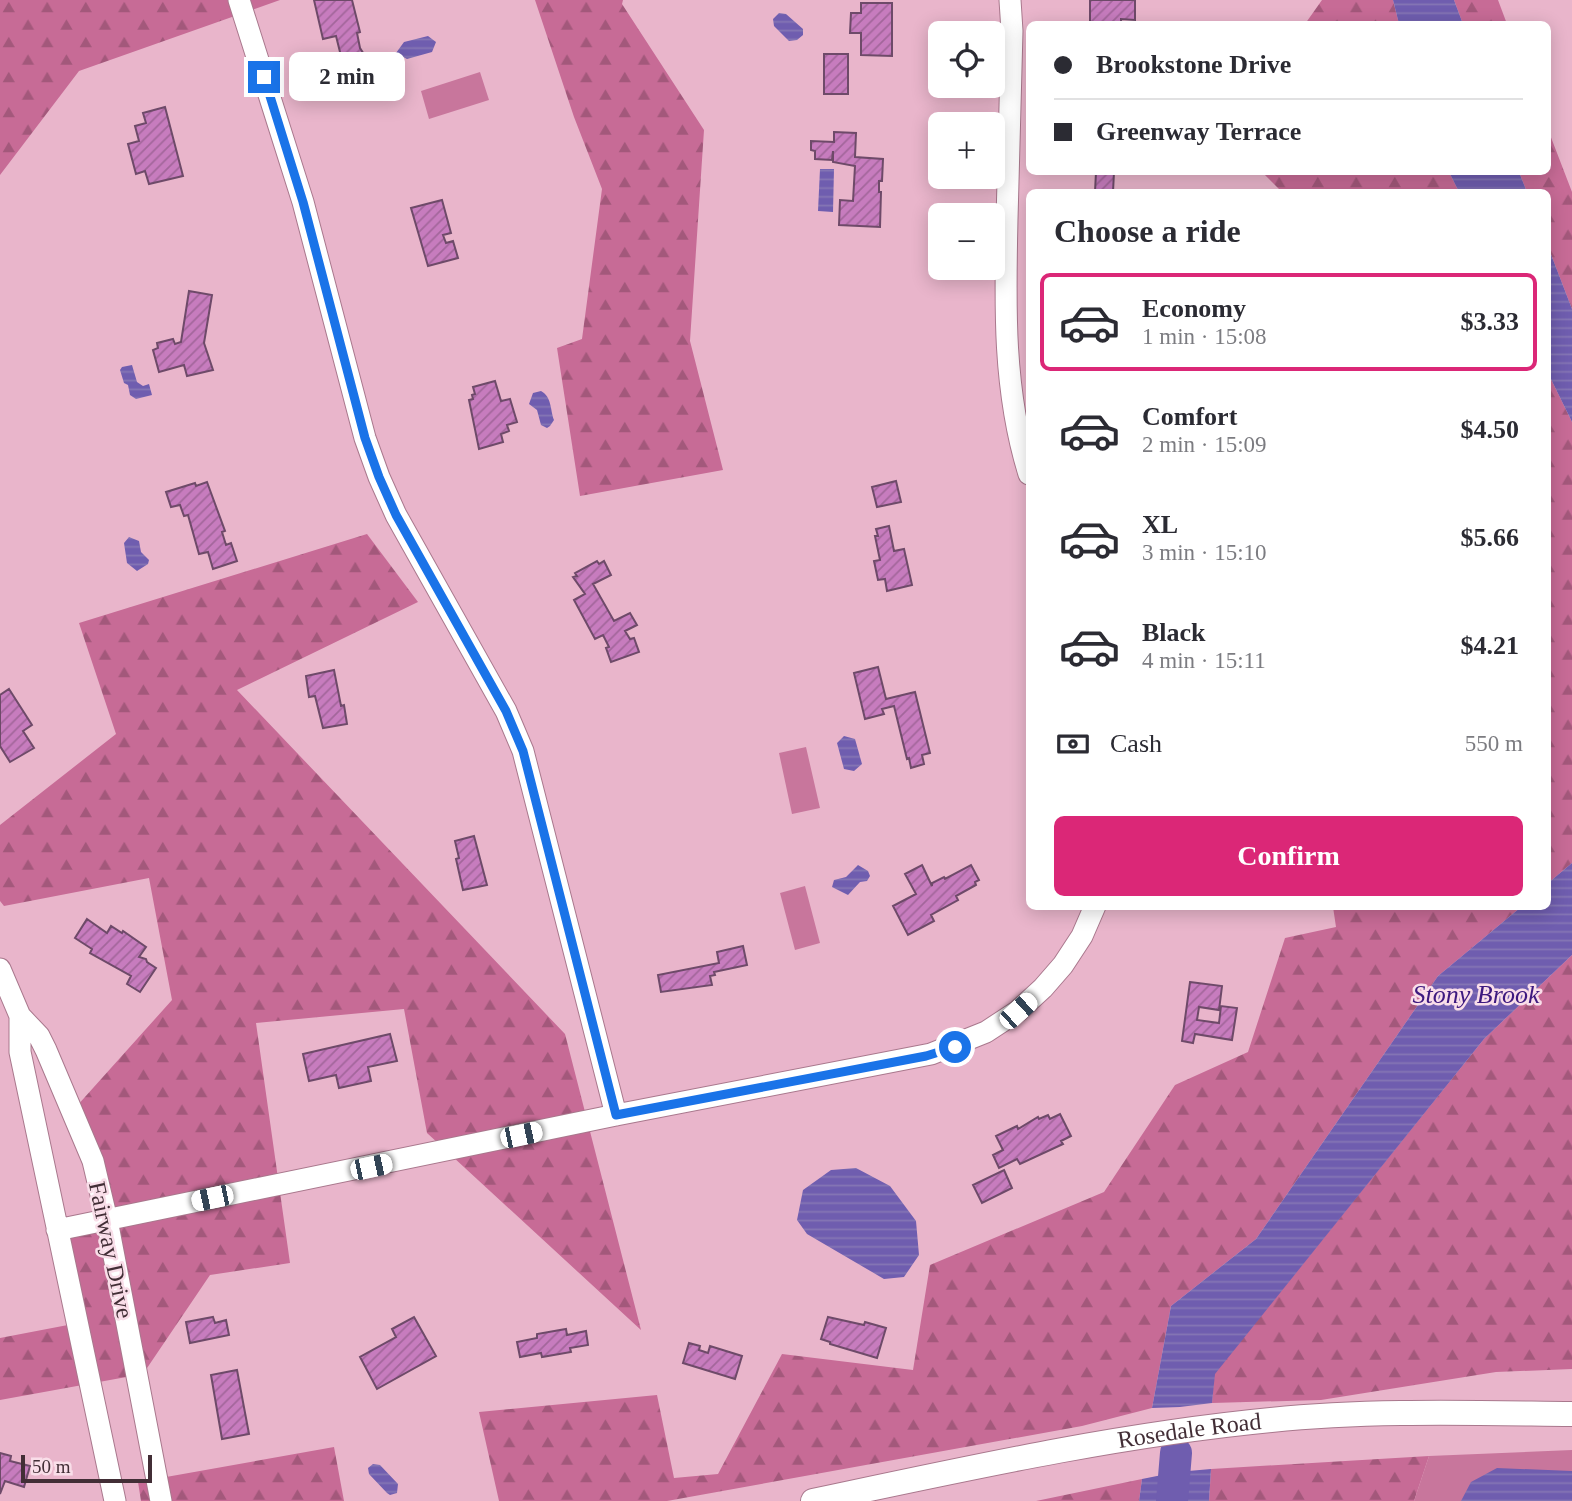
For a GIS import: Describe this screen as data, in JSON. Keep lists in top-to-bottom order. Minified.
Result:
{"streets":{"street":["Fairway Drive","Rosedale Road"]},"water":["Stony Brook"],"scale_bar":"50 m","page":{"map_buttons":["+","−"],"banner":["Brookstone Drive","Greenway Terrace"],"bubble":"2 min","heading":"Choose a ride","list":[{"name":"Economy","note":"1 min · 15:08","value":"$3.33"},{"name":"Comfort","note":"2 min · 15:09","value":"$4.50"},{"name":"XL","note":"3 min · 15:10","value":"$5.66"},{"name":"Black","note":"4 min · 15:11","value":"$4.21"}],"pay":["Cash","550 m"],"buttons":"Confirm","scale":"50 m"}}
